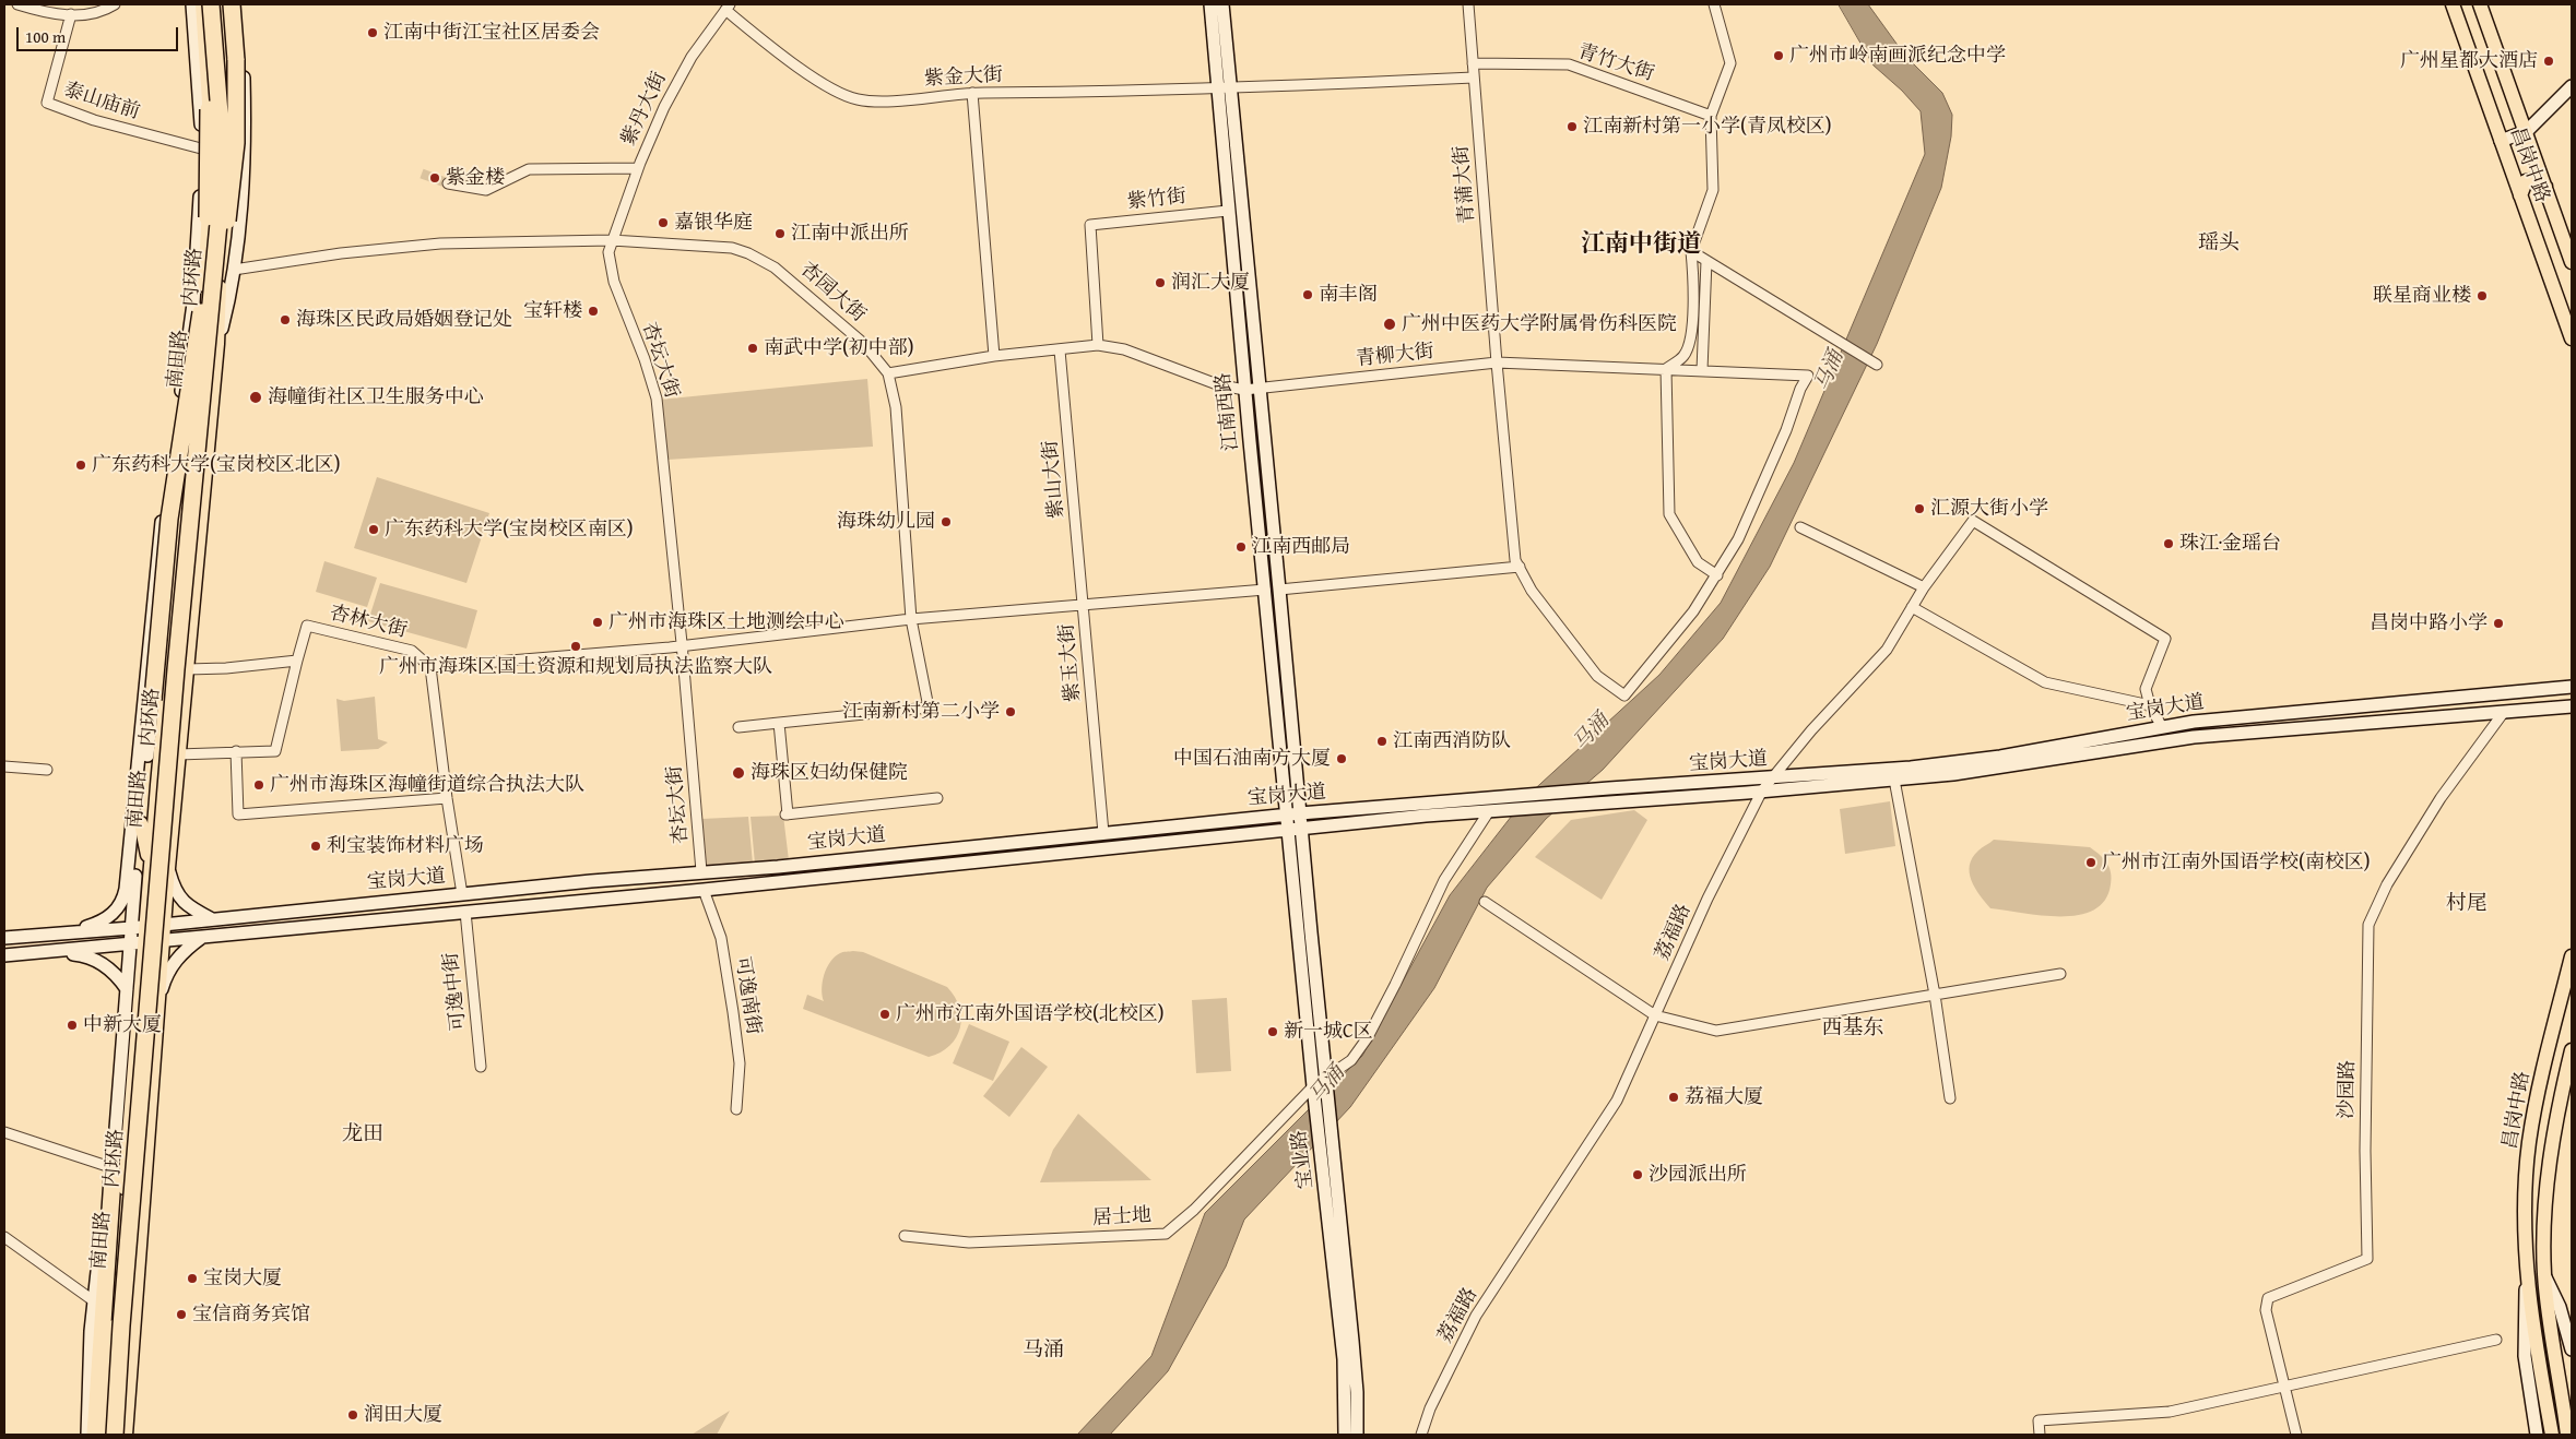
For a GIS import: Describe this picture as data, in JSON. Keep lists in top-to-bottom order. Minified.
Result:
{"streets":{"highway":["内环路"],"main road":["昌岗中路","南田路","江南西路","宝岗大道","宝业路"],"street":["青竹大街","紫金大街","泰山庙前","紫丹大街","青蒲大街","紫竹街","杏园大街","青柳大街","杏坛大街","紫山大街","杏林大街","紫玉大街","荔福路","可逸中街","可逸南街","沙园路","居士地"]},"crossings":[["青竹大街","青蒲大街"],["紫金大街","紫丹大街"],["紫金大街","江南西路"],["紫丹大街","杏园大街"],["紫丹大街","杏坛大街"],["青蒲大街","青柳大街"],["紫竹街","江南西路"],["内环路","南田路"],["杏园大街","杏坛大街"],["南田路","宝岗大道"],["杏坛大街","宝岗大道"],["江南西路","紫玉大街"],["江南西路","宝岗大道"],["江南西路","宝业路"],["紫山大街","紫玉大街"],["紫玉大街","宝岗大道"],["宝岗大道","荔福路"],["宝岗大道","可逸中街"],["宝岗大道","可逸南街"],["宝岗大道","沙园路"],["宝岗大道","宝业路"],["宝岗大道","居士地"],["宝业路","居士地"]],"districts":["瑶头","江南中街道","村尾","西基东","龙田","马涌"],"water":["马涌"],"places":["江南中街江宝社区居委会","广州市岭南画派纪念中学","广州星都大酒店","江南新村第一小学(青凤校区)","紫金楼","嘉银华庭","江南中派出所","润汇大厦","南丰阁","联星商业楼","宝轩楼","海珠区民政局婚姻登记处","广州中医药大学附属骨伤科医院","南武中学(初中部)","海幢街社区卫生服务中心","广东药科大学(宝岗校区北区)","汇源大街小学","海珠幼儿园","广东药科大学(宝岗校区南区)","珠江·金瑶台","江南西邮局","广州市海珠区土地测绘中心","昌岗中路小学","广州市海珠区国土资源和规划局执法监察大队","江南新村第二小学","江南西消防队","中国石油南方大厦","海珠区妇幼保健院","广州市海珠区海幢街道综合执法大队","利宝装饰材料广场","广州市江南外国语学校(南校区)","广州市江南外国语学校(北校区)","中新大厦","新一城C区","荔福大厦","沙园派出所","宝岗大厦","宝信商务宾馆","润田大厦"],"scale_bar":"100 m"}
